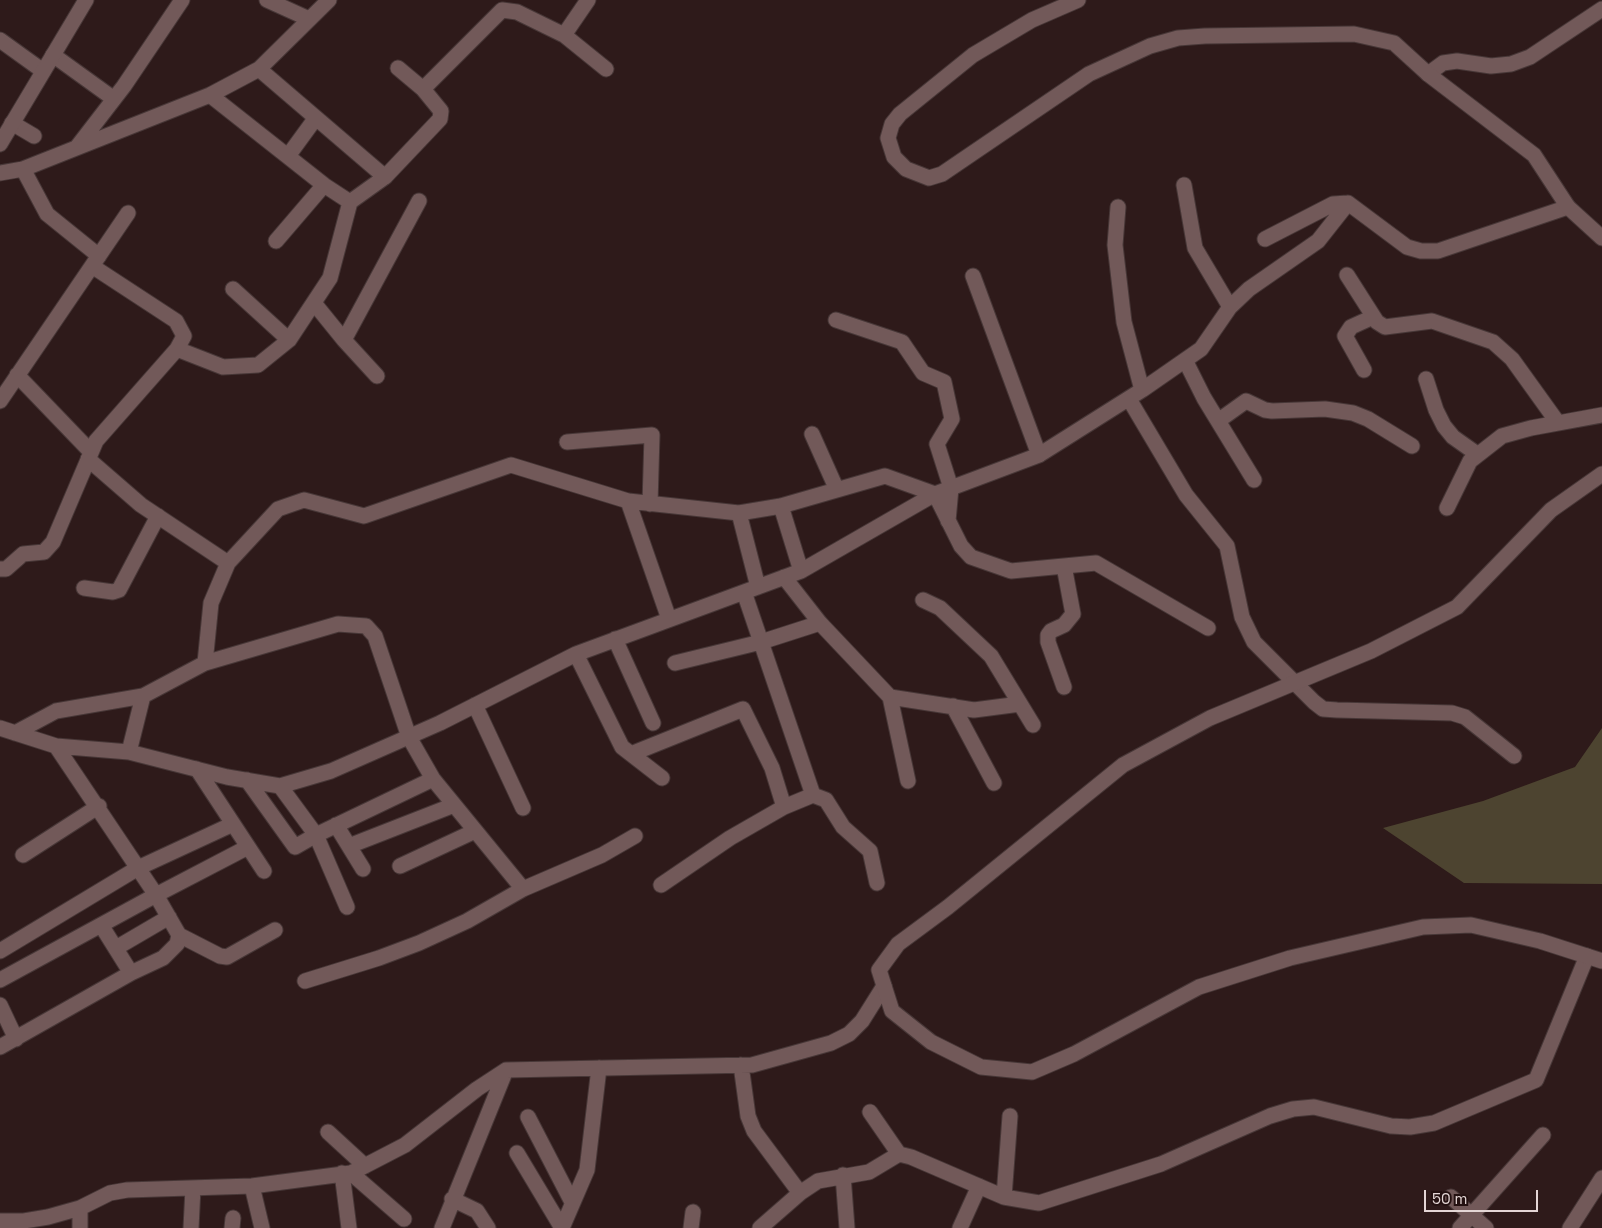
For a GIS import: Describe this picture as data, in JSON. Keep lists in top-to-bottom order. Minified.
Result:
{"scale_bar":"50 m"}
